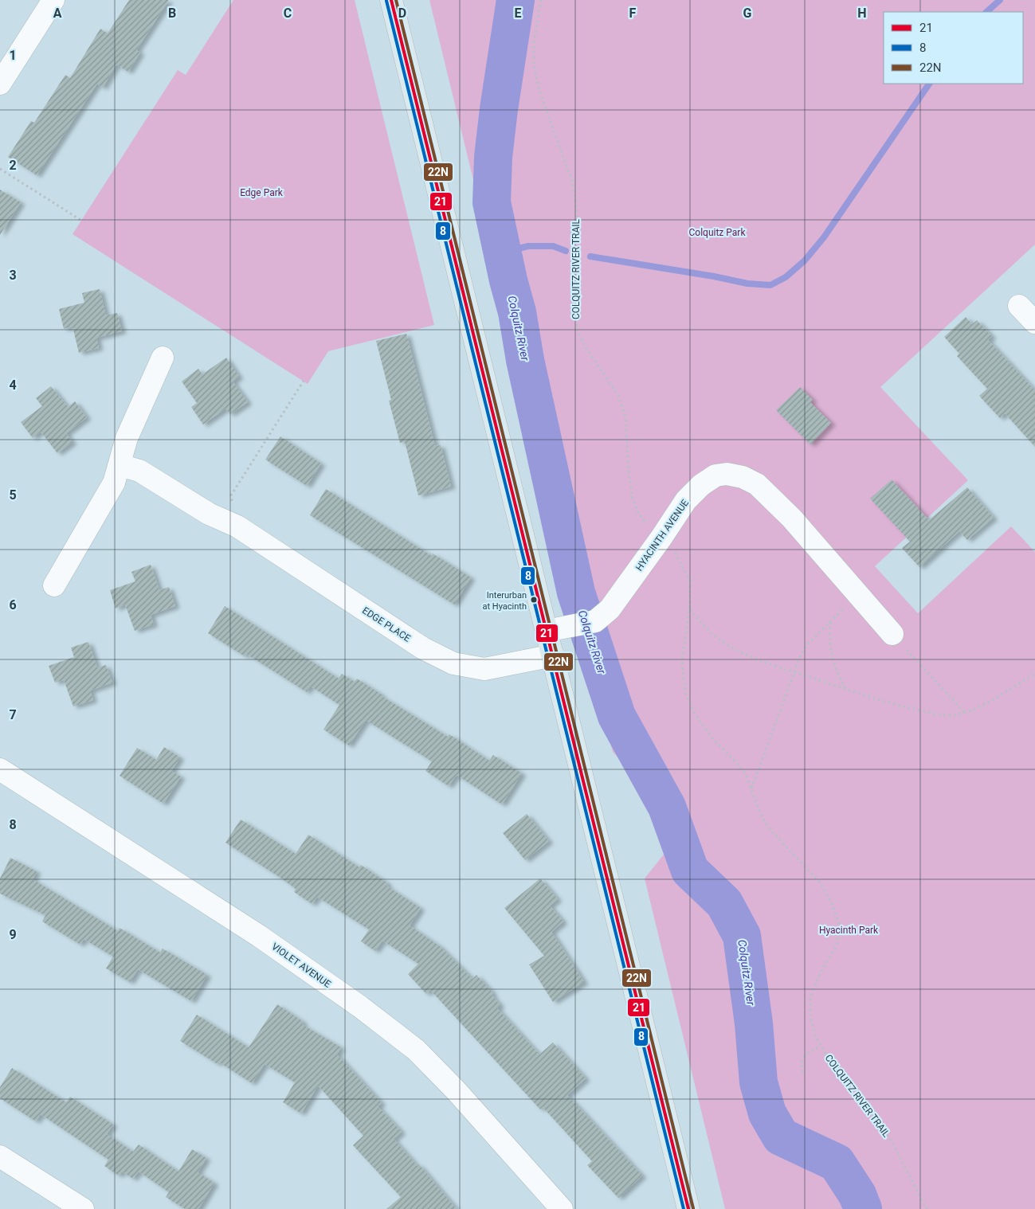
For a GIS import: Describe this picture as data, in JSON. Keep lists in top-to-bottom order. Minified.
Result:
{"streets":{"street":["HYACINTH AVENUE","EDGE PLACE","VIOLET AVENUE"],"path":["COLQUITZ RIVER TRAIL"]},"crossings":[["COLQUITZ RIVER TRAIL","HYACINTH AVENUE"]],"water":["Colquitz River"],"parks":["Edge Park","Colquitz Park","Hyacinth Park"],"places":["Interurban at Hyacinth"],"lines":["transit line 21","transit line 22N","transit line 8"],"legend":["21","8","22N"],"grid":{"columns":["A","B","C","D","E","F","G","H"],"rows":["1","2","3","4","5","6","7","8","9"]}}
